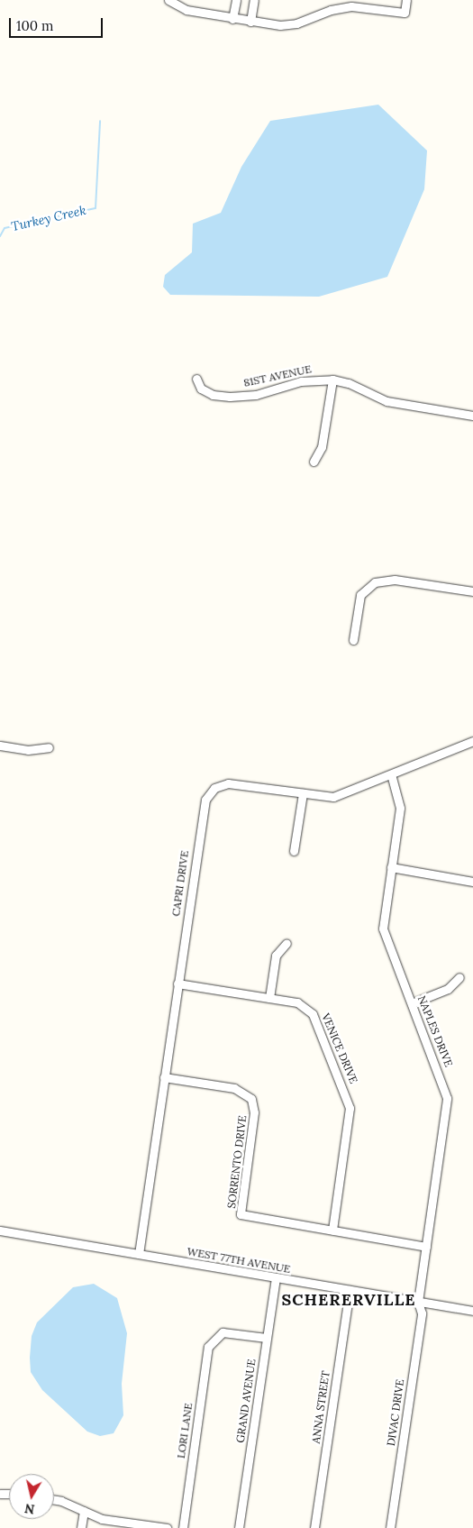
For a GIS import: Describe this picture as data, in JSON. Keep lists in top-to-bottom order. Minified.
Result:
{"streets":{"street":["81ST AVENUE","CAPRI DRIVE","NAPLES DRIVE","VENICE DRIVE","SORRENTO DRIVE","WEST 77TH AVENUE","GRAND AVENUE","ANNA STREET","DIVAC DRIVE","LORI LANE"]},"crossings":[["CAPRI DRIVE","NAPLES DRIVE"],["CAPRI DRIVE","VENICE DRIVE"],["CAPRI DRIVE","SORRENTO DRIVE"],["CAPRI DRIVE","WEST 77TH AVENUE"],["NAPLES DRIVE","SORRENTO DRIVE"],["NAPLES DRIVE","WEST 77TH AVENUE"],["NAPLES DRIVE","DIVAC DRIVE"],["VENICE DRIVE","SORRENTO DRIVE"],["WEST 77TH AVENUE","GRAND AVENUE"],["WEST 77TH AVENUE","ANNA STREET"],["WEST 77TH AVENUE","DIVAC DRIVE"],["GRAND AVENUE","LORI LANE"]],"districts":["SCHERERVILLE"],"water":["Turkey Creek"],"scale_bar":"100 m","north":"bottom"}
